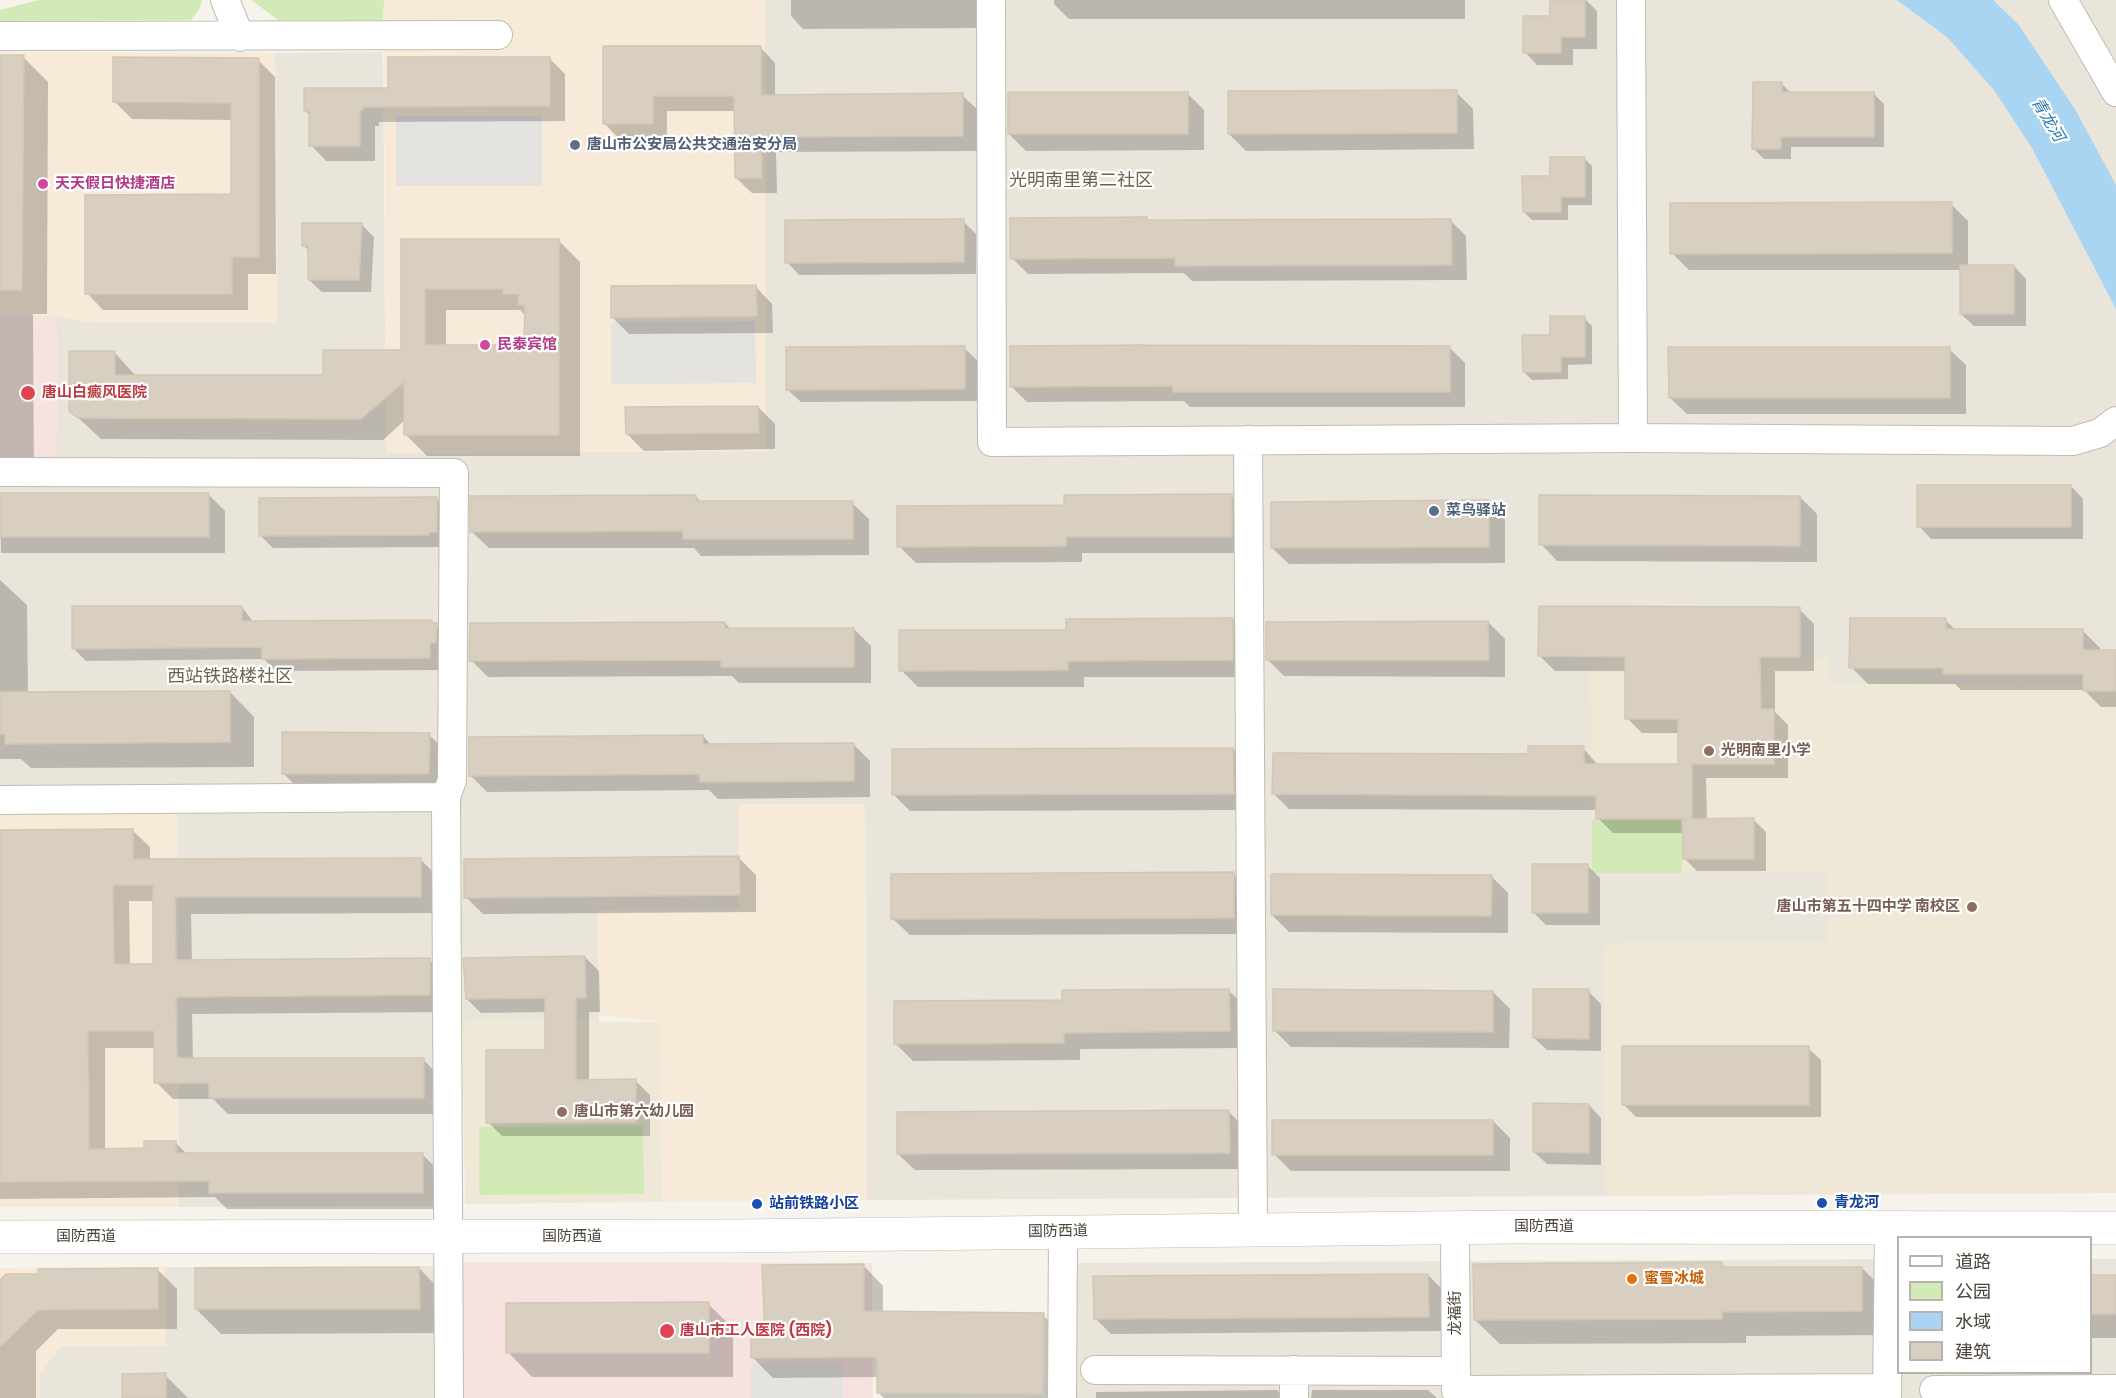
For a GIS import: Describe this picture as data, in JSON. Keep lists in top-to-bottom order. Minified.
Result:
{"streets":{"street":["国防西道","龙福街"]},"crossings":[["国防西道","龙福街"]],"districts":["光明南里第二社区","西站铁路楼社区"],"water":["青龙河"],"places":["唐山市公安局公共交通治安分局","天天假日快捷酒店","民泰宾馆","唐山白癜风医院","菜鸟驿站","光明南里小学","唐山市第五十四中学 南校区","唐山市第六幼儿园","青龙河","站前铁路小区","蜜雪冰城","唐山市工人医院 (西院)"],"legend":["道路","公园","水域","建筑"]}
